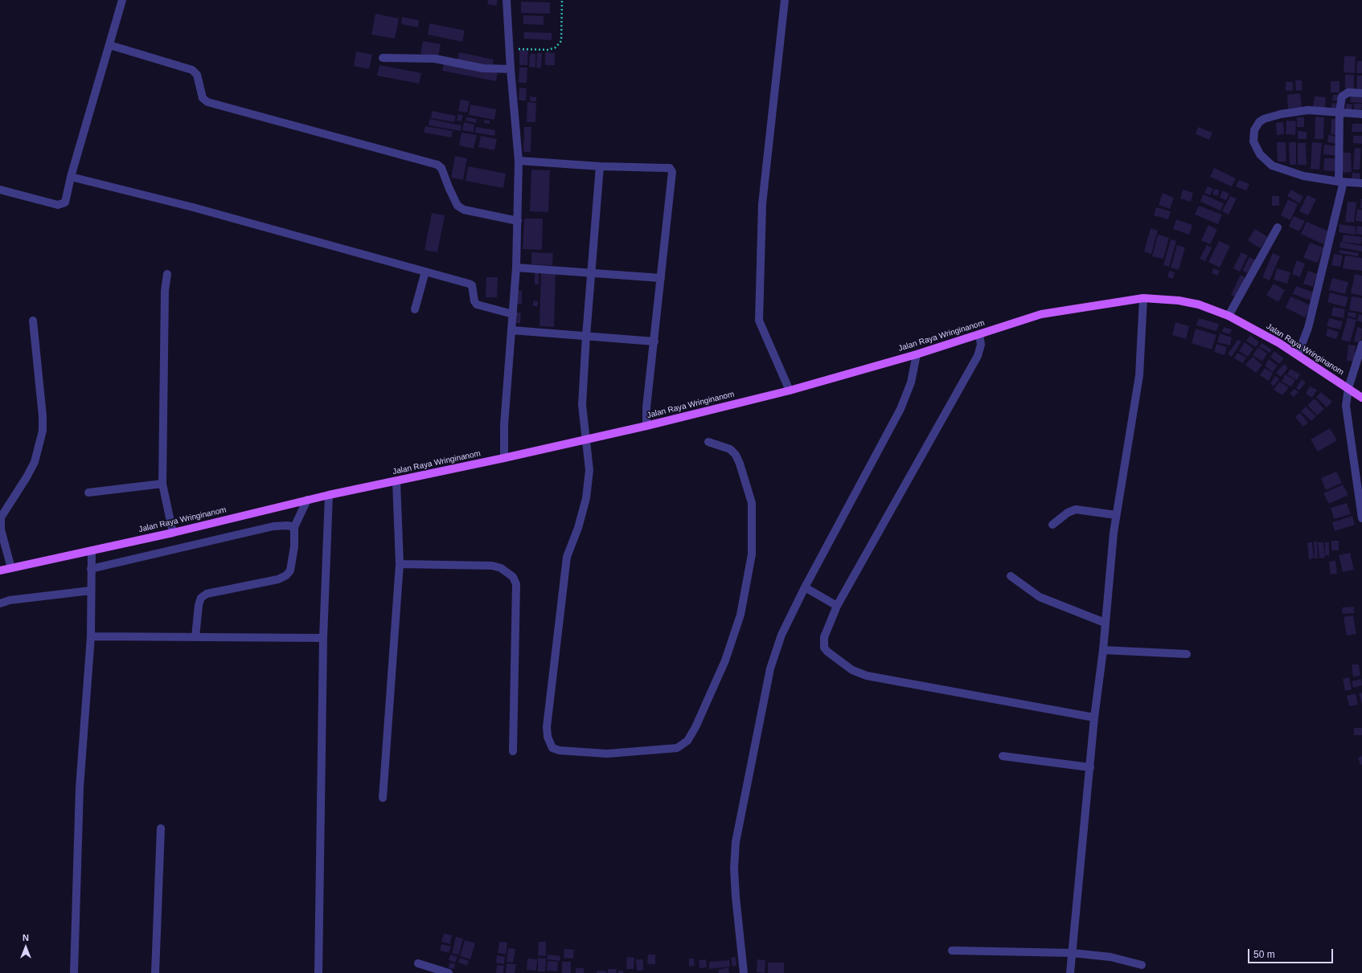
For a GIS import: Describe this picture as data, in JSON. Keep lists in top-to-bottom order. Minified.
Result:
{"streets":{"main road":["Jalan Raya Wringinanom"]},"scale_bar":"50 m","north":"top"}
